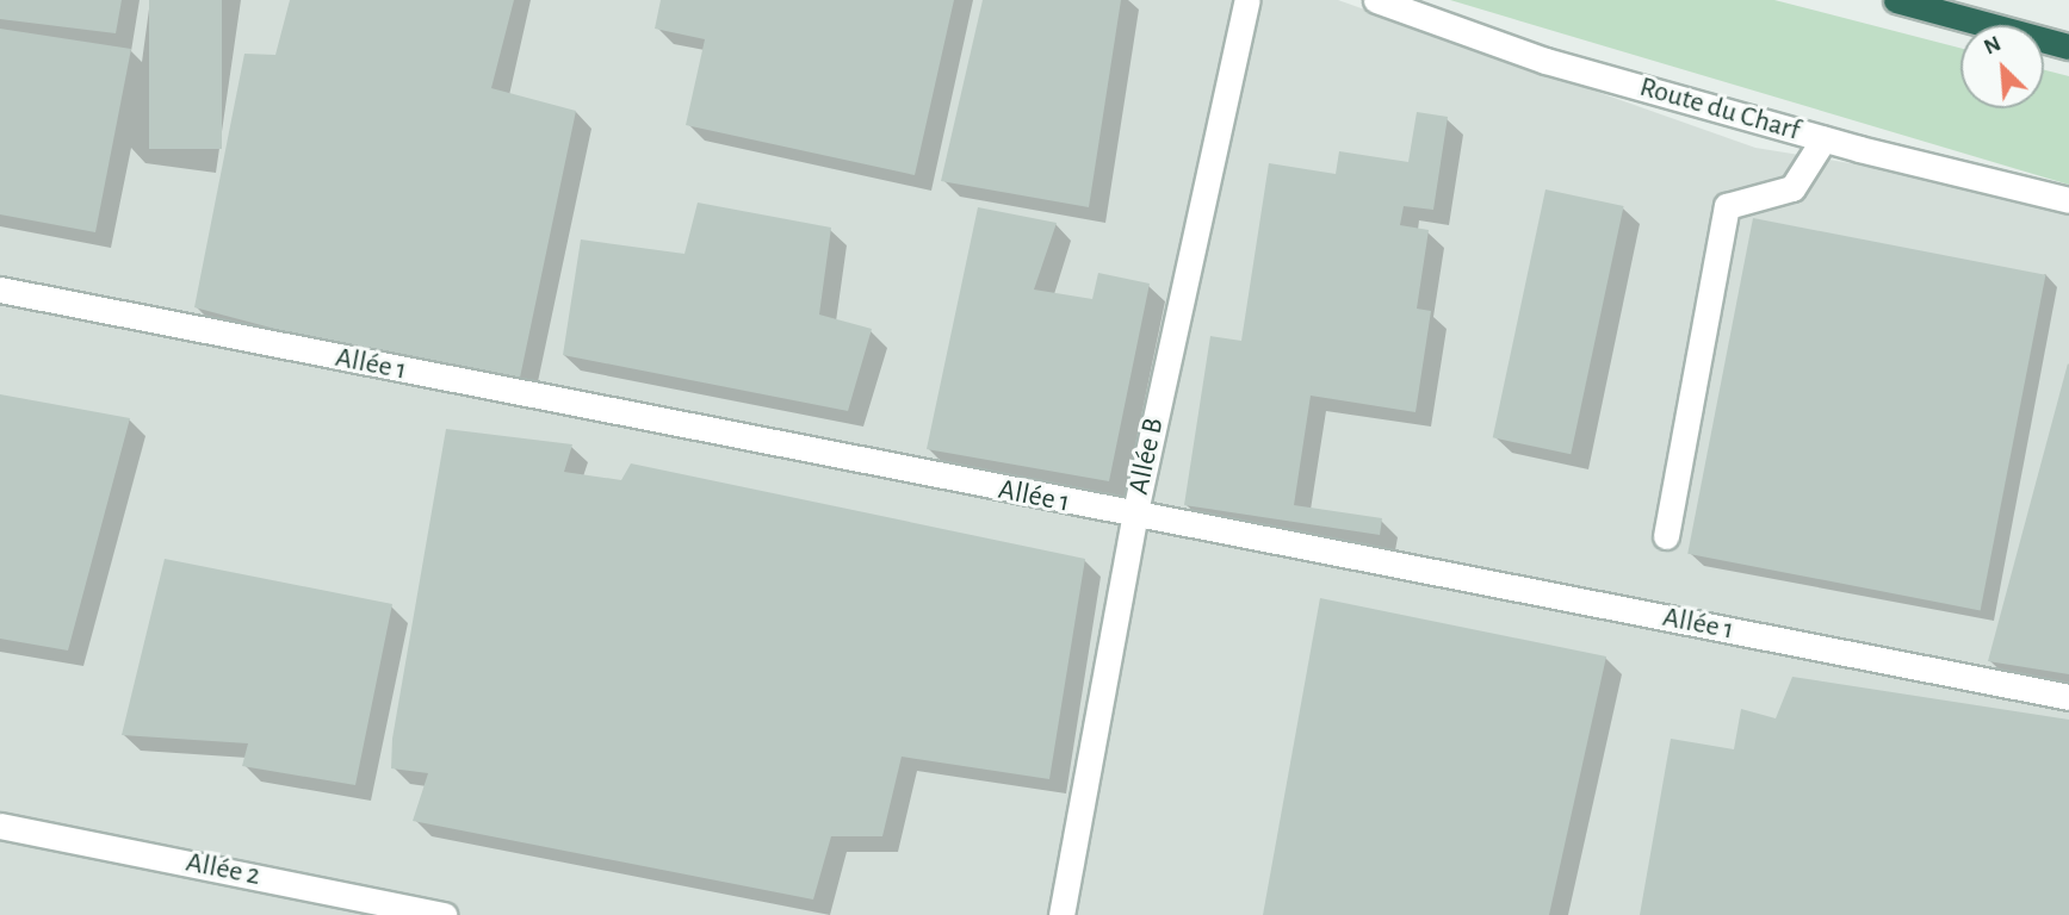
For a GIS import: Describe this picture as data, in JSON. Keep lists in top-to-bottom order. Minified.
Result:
{"streets":{"street":["Route du Charf","Allée 1","Allée B","Allée 2"]},"crossings":[["Allée 1","Allée B"]],"north":"top left"}
